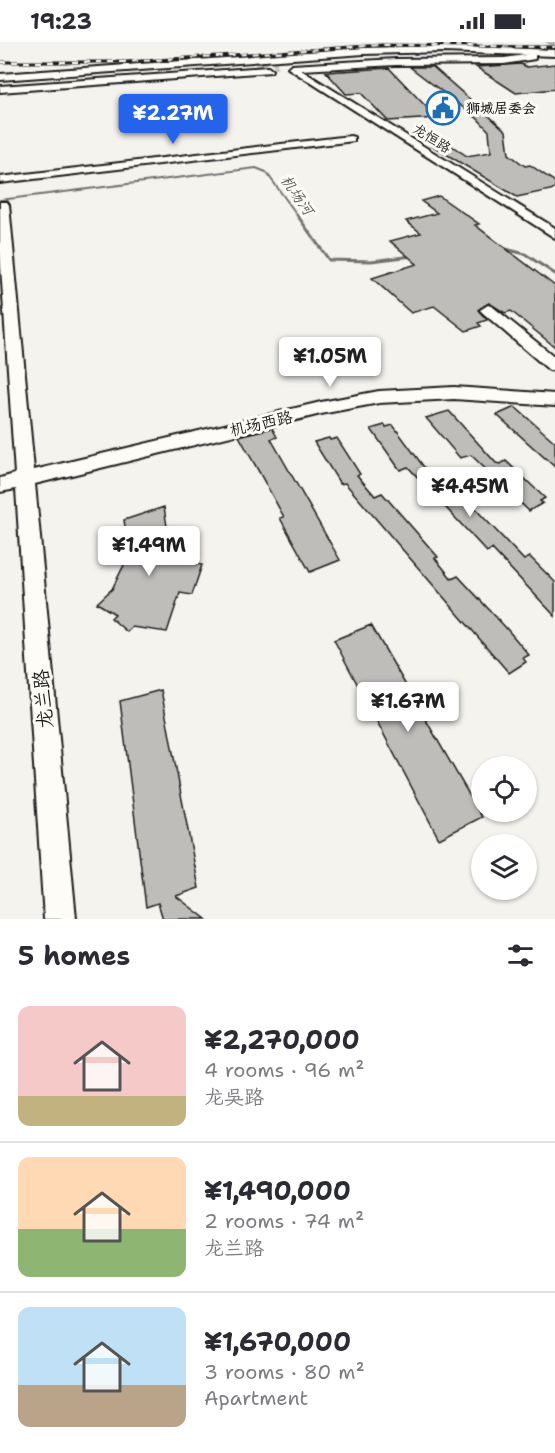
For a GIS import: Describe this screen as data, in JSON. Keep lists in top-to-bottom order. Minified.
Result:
{"streets":{"street":["龙恒路","机场西路","龙兰路"]},"crossings":[["机场西路","龙兰路"]],"water":["机场河"],"places":{"public building":["狮城居委会"]},"page":{"status":"19:23","price":["¥2.27M","¥1.05M","¥4.45M","¥1.49M","¥1.67M"],"heading":"5 homes","list":[{"name":"¥2,270,000","note":"4 rooms · 96 m² · 龙吴路"},{"name":"¥1,490,000","note":"2 rooms · 74 m² · 龙兰路"},{"name":"¥1,670,000","note":"3 rooms · 80 m² · Apartment"}]}}
